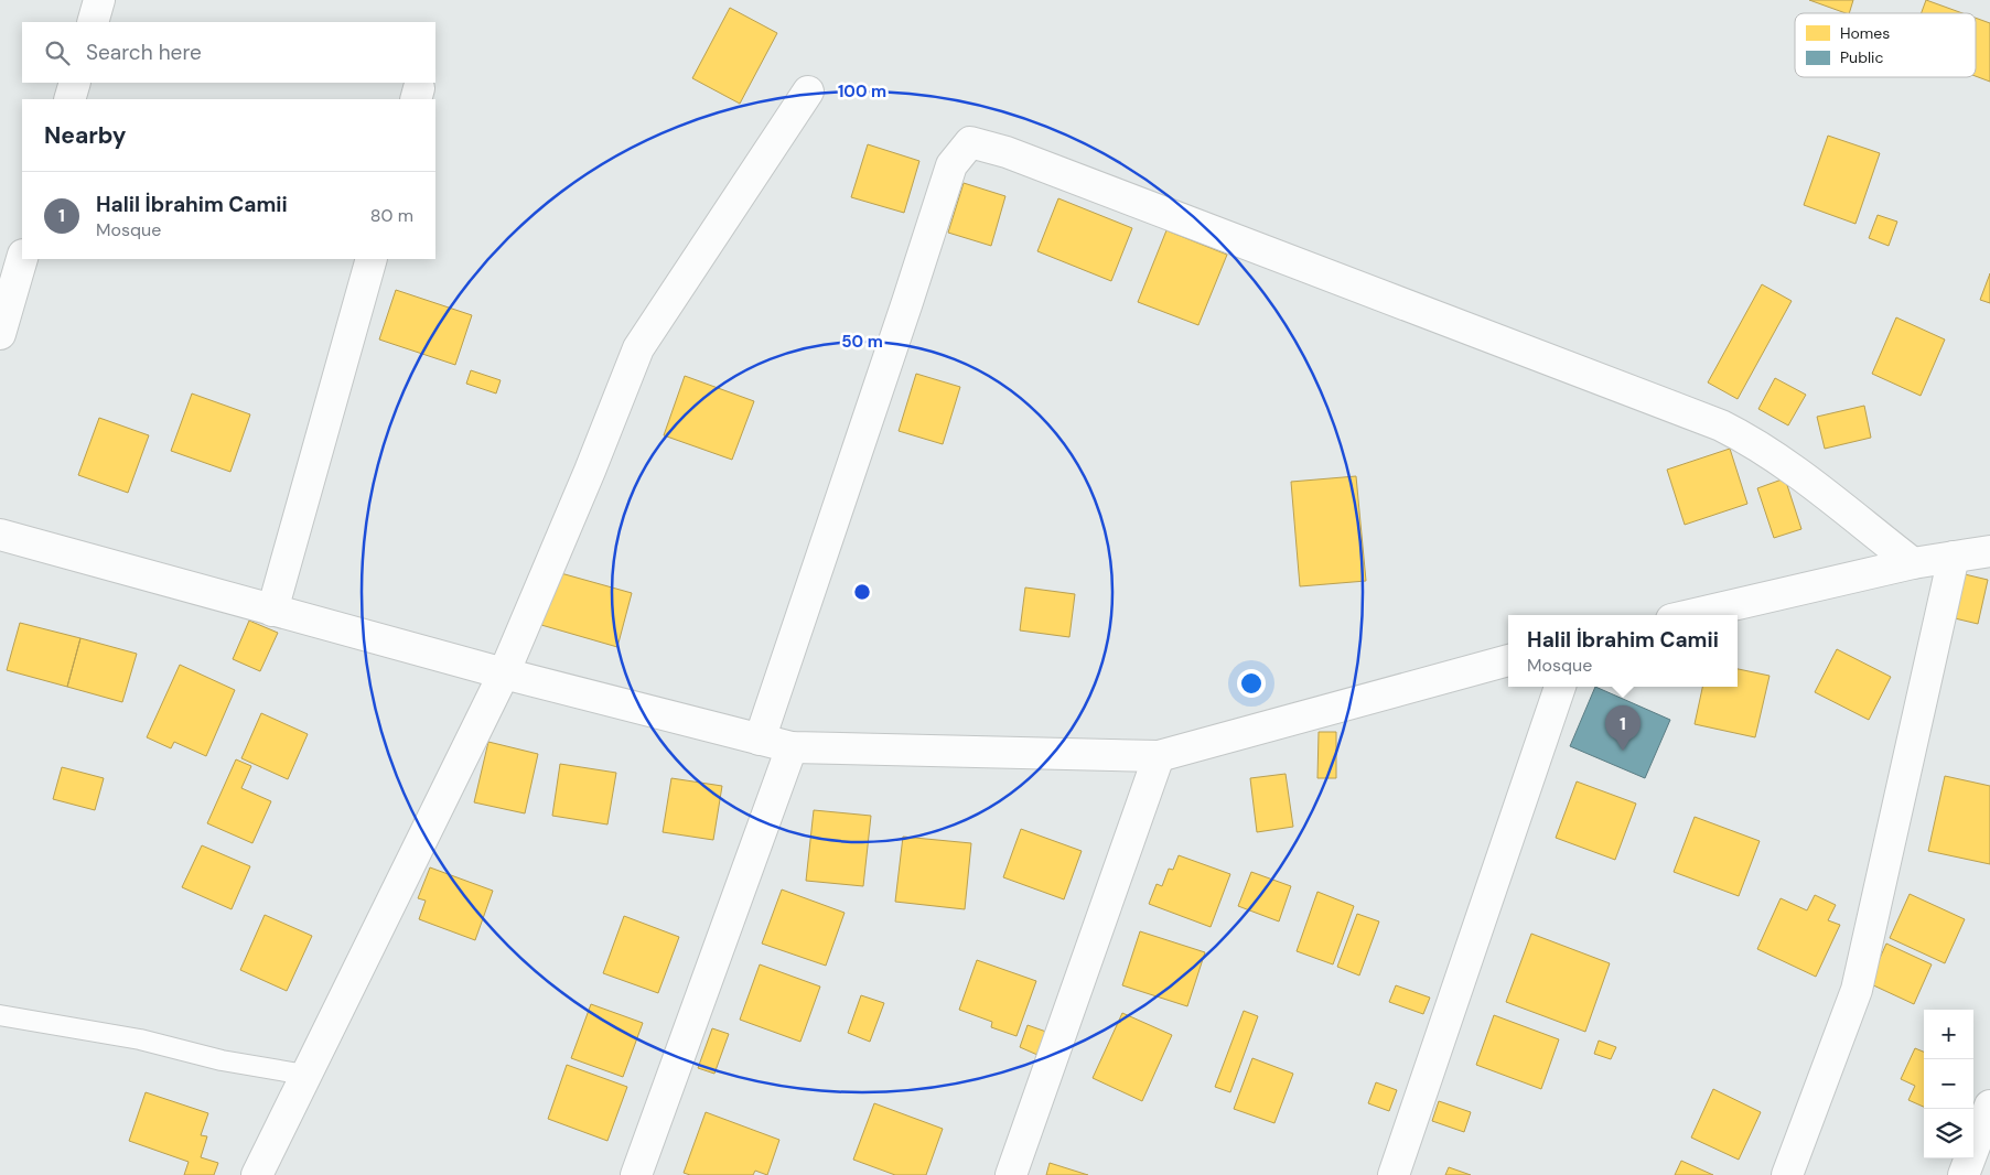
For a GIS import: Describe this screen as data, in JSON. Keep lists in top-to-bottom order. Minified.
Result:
{"legend":["Homes","Public"],"page":{"search":"Search here","heading":"Nearby","list":[{"mark":"1","name":"Halil İbrahim Camii","note":"Mosque","value":"80 m"}],"popup":["Halil İbrahim Camii","Mosque"],"pins":"1","map_buttons":["+","−"]},"rings":["100 m","50 m"]}
